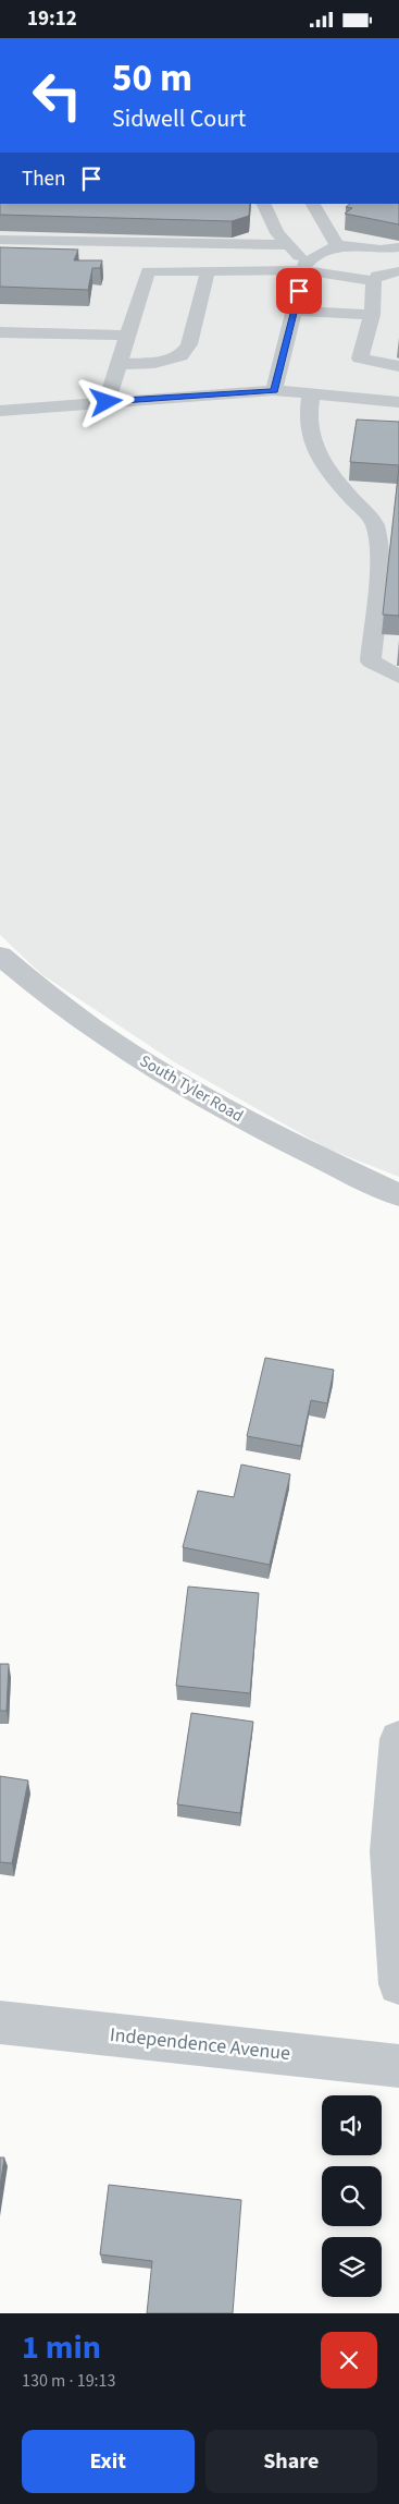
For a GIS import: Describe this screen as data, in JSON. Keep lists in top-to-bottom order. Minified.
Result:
{"streets":{"street":["South Tyler Road","Independence Avenue"]},"page":{"status":"19:12","turn":["50 m","Sidwell Court"],"then":"Then","heading":["1 min","130 m · 19:13"],"buttons":["Exit","Share"]}}
